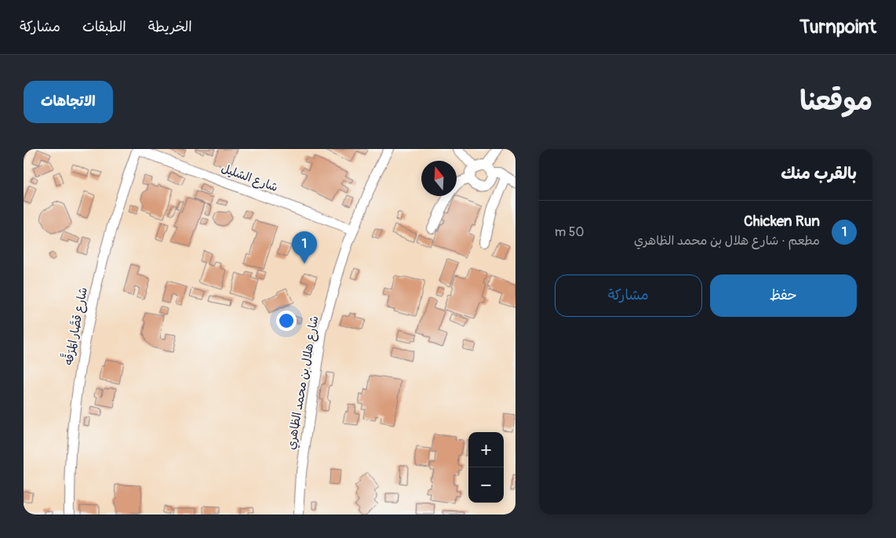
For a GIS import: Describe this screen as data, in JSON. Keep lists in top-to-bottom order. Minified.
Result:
{"streets":{"street":["شارع الشليل","شارع قصَّار المَرَقَّه","شارع هلال بن محمد الظاهري"]},"crossings":[["شارع الشليل","شارع قصَّار المَرَقَّه"],["شارع الشليل","شارع هلال بن محمد الظاهري"]],"north":"top","page":{"header":"Turnpoint","nav":["الخريطة","الطبقات","مشاركة"],"title":"موقعنا","buttons":["الاتجاهات",["حفظ","مشاركة"]],"heading":"بالقرب منك","list":[{"mark":"1","name":"Chicken Run","note":"مطعم · شارع هلال بن محمد الظاهري","value":"50 m"}],"pins":"1","map_buttons":["+","−"]}}
